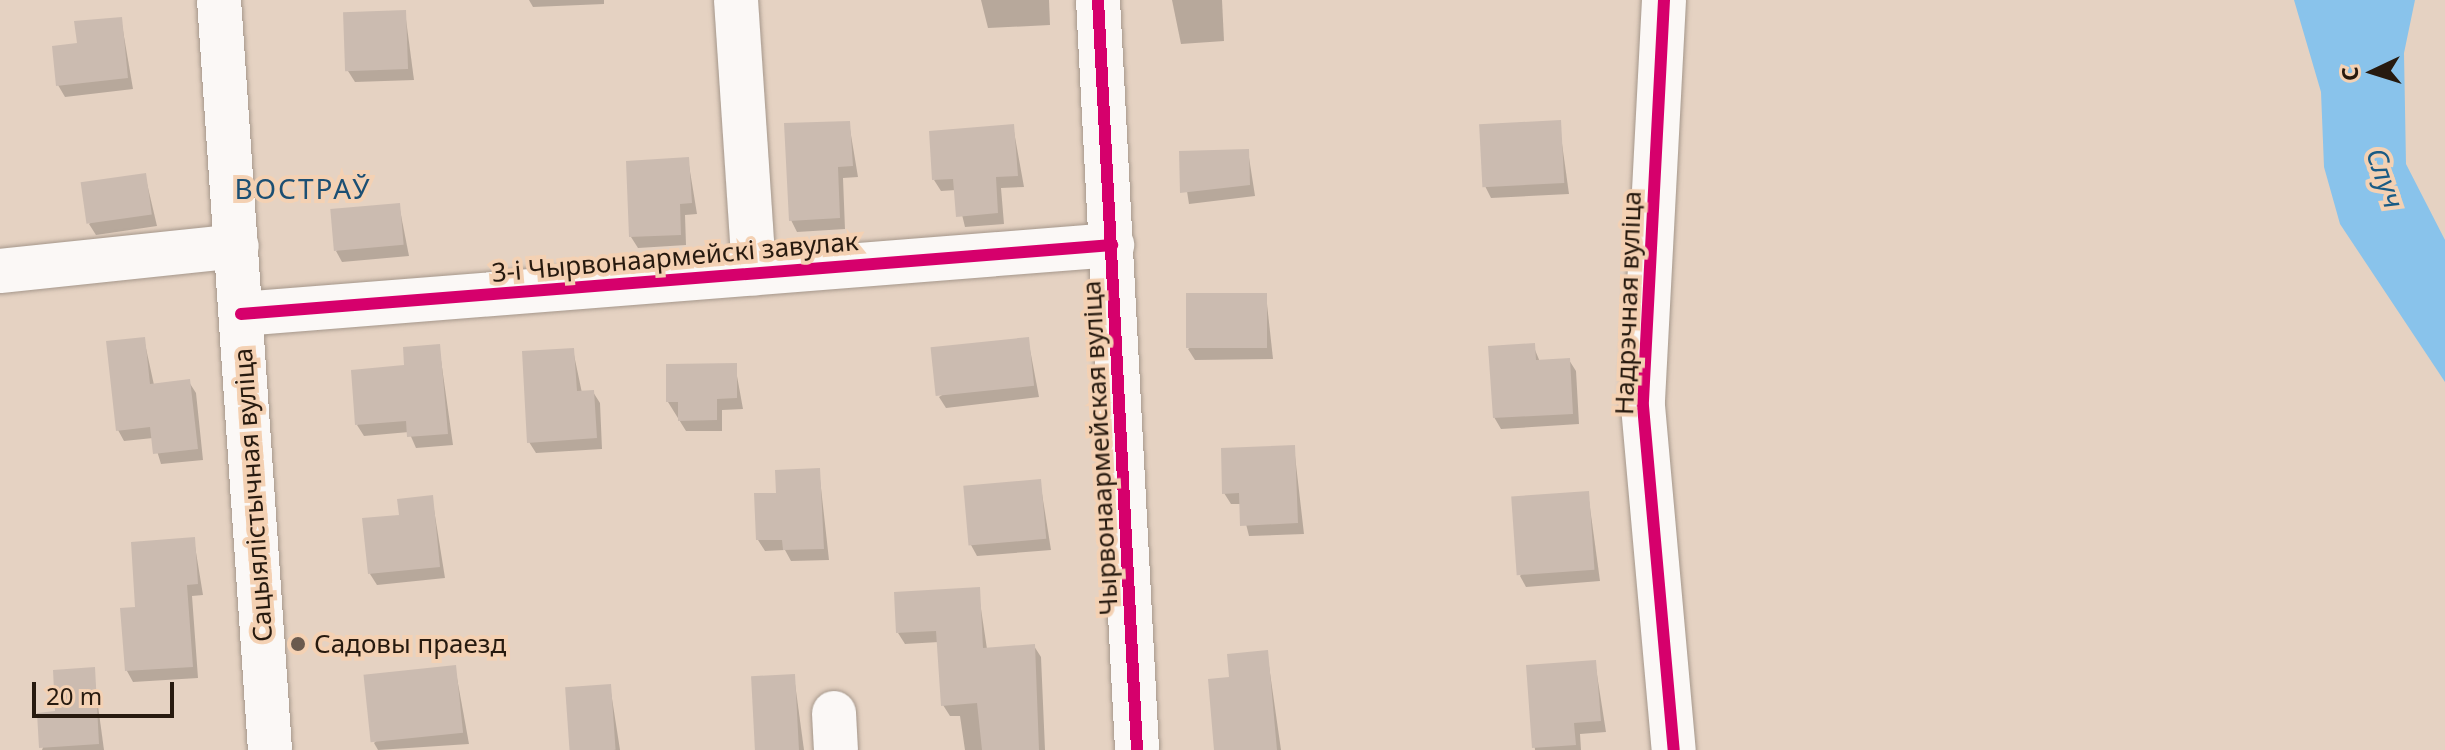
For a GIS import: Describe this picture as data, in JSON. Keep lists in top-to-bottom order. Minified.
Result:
{"streets":{"street":["3-і Чырвонаармейскі завулак","Надрэчная вуліца","Чырвонаармейская вуліца","Сацыялістычная вуліца"]},"crossings":[["3-і Чырвонаармейскі завулак","Чырвонаармейская вуліца"],["3-і Чырвонаармейскі завулак","Сацыялістычная вуліца"]],"districts":["ВОСТРАЎ"],"water":["Случ"],"places":["Садовы праезд"],"scale_bar":"20 m","north":"left"}
